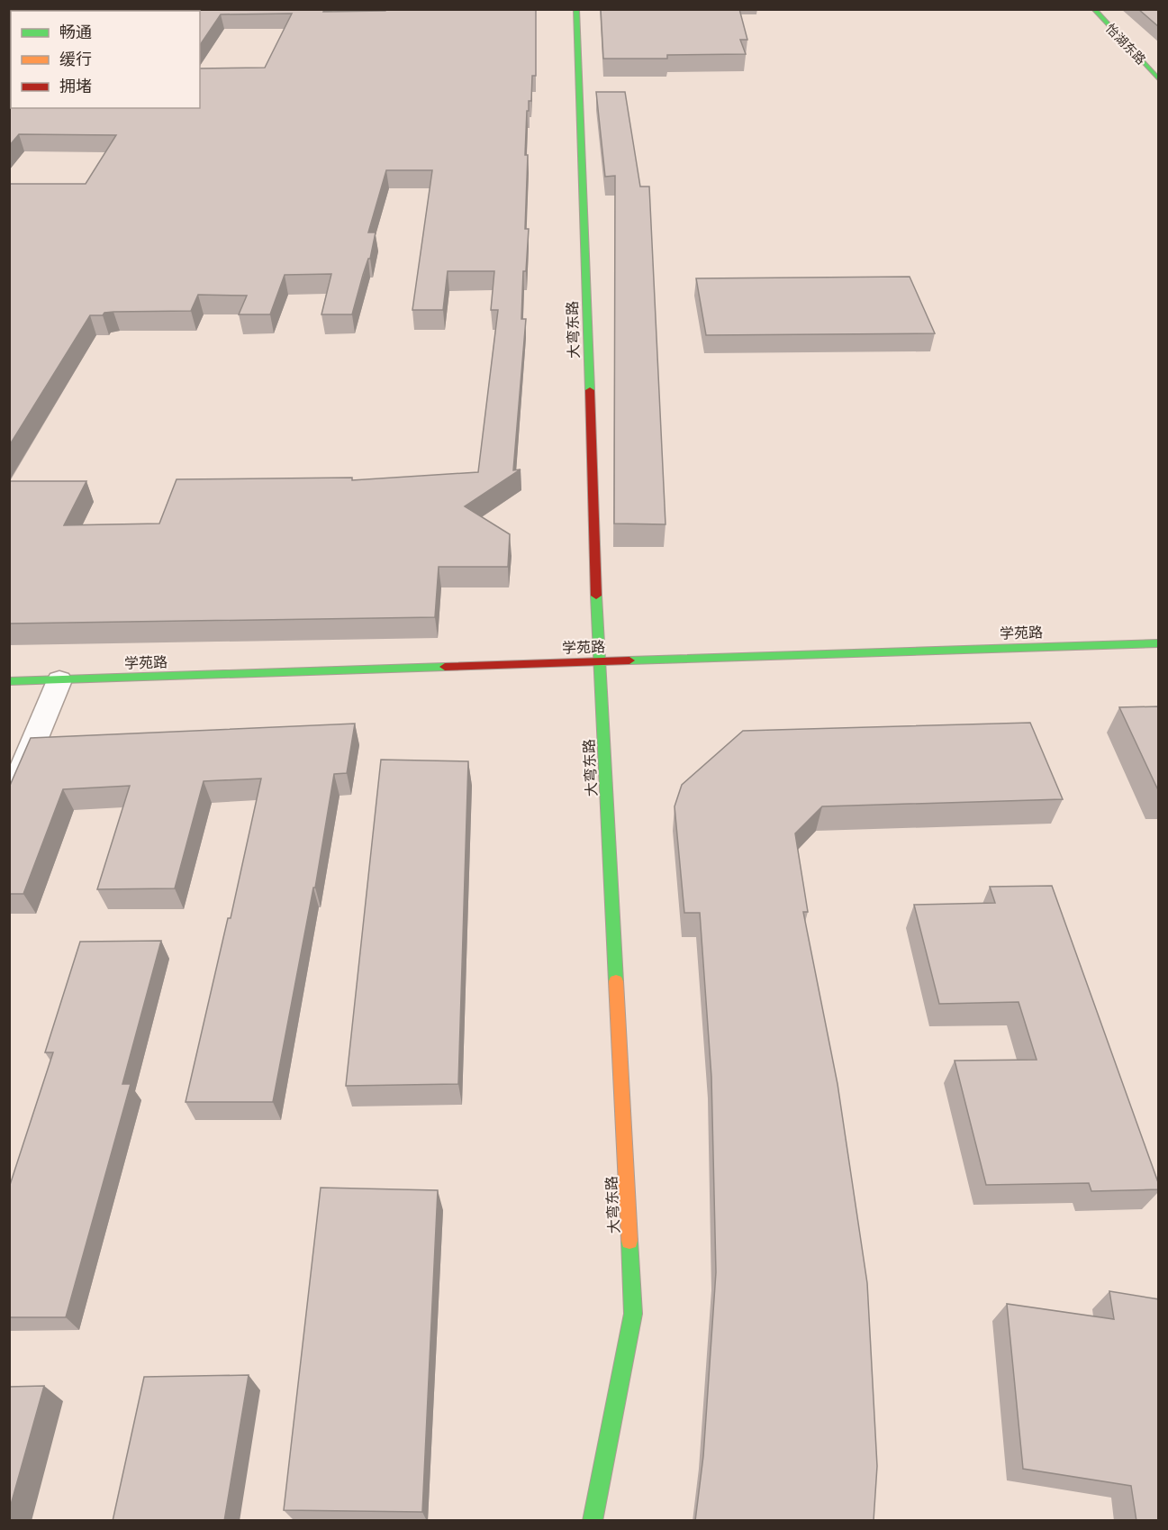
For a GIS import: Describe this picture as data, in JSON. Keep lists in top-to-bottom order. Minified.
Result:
{"streets":{"street":["怡湖东路","大弯东路","学苑路"]},"crossings":[["大弯东路","学苑路"]],"legend":["畅通","缓行","拥堵"]}
